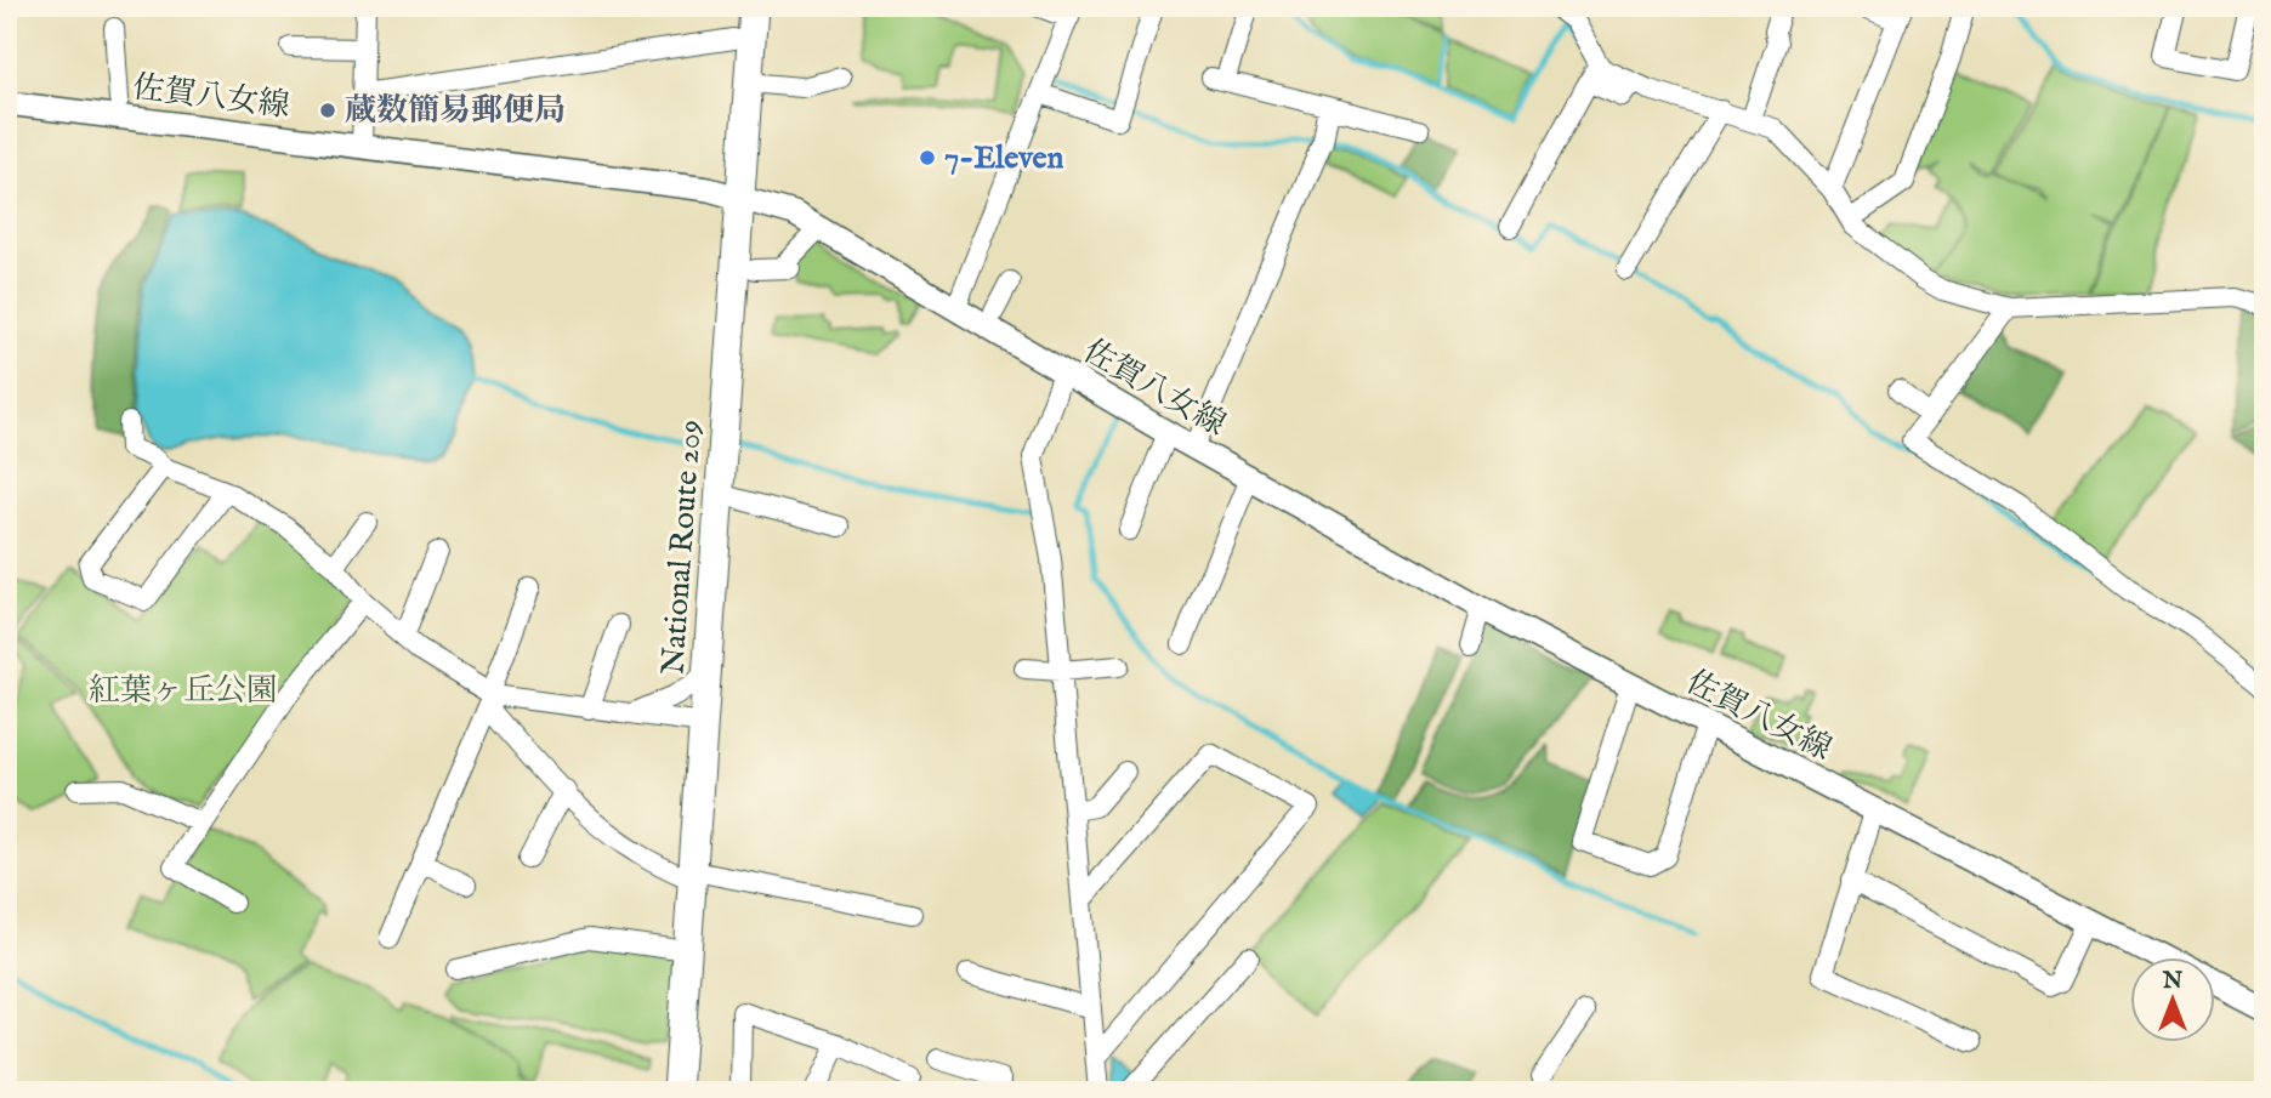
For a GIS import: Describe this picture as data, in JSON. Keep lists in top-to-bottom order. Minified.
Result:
{"streets":{"highway":["National Route 209"],"main road":["佐賀八女線"]},"crossings":[["佐賀八女線","National Route 209"]],"parks":["紅葉ヶ丘公園"],"places":["蔵数簡易郵便局","7-Eleven"],"north":"top"}
